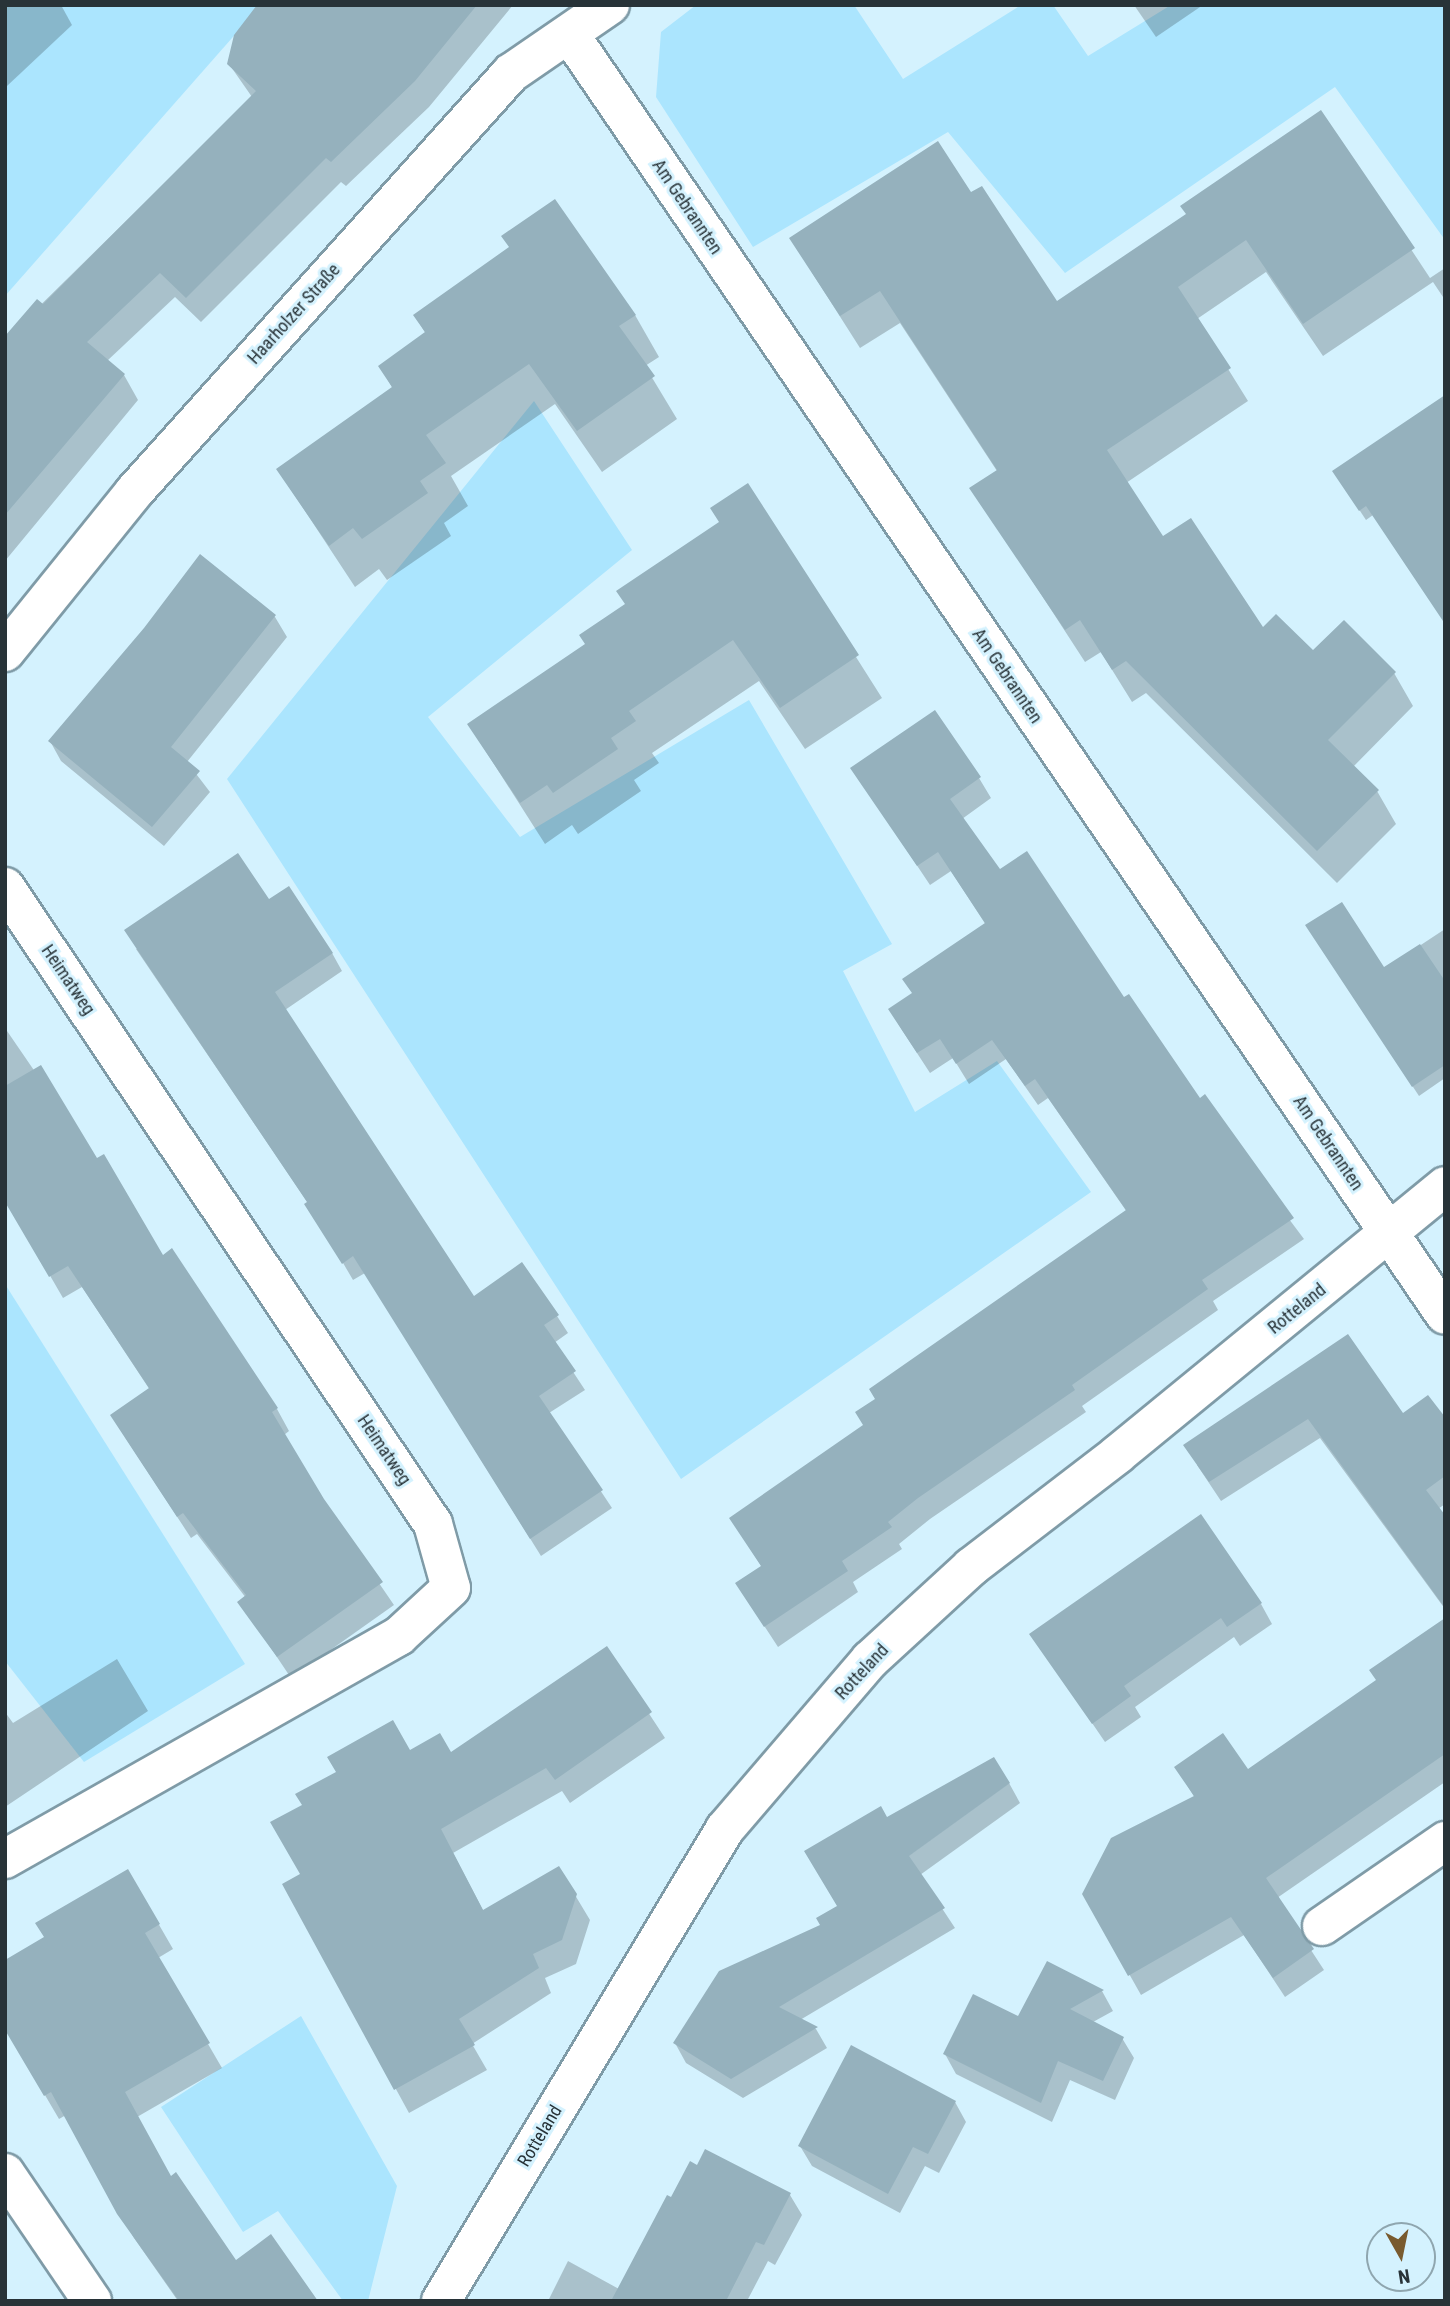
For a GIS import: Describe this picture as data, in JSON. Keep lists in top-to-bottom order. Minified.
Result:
{"streets":{"street":["Am Gebrannten","Haarholzer Straße","Heimatweg","Rotteland"]},"crossings":[["Am Gebrannten","Haarholzer Straße"],["Am Gebrannten","Rotteland"]],"north":"bottom"}
